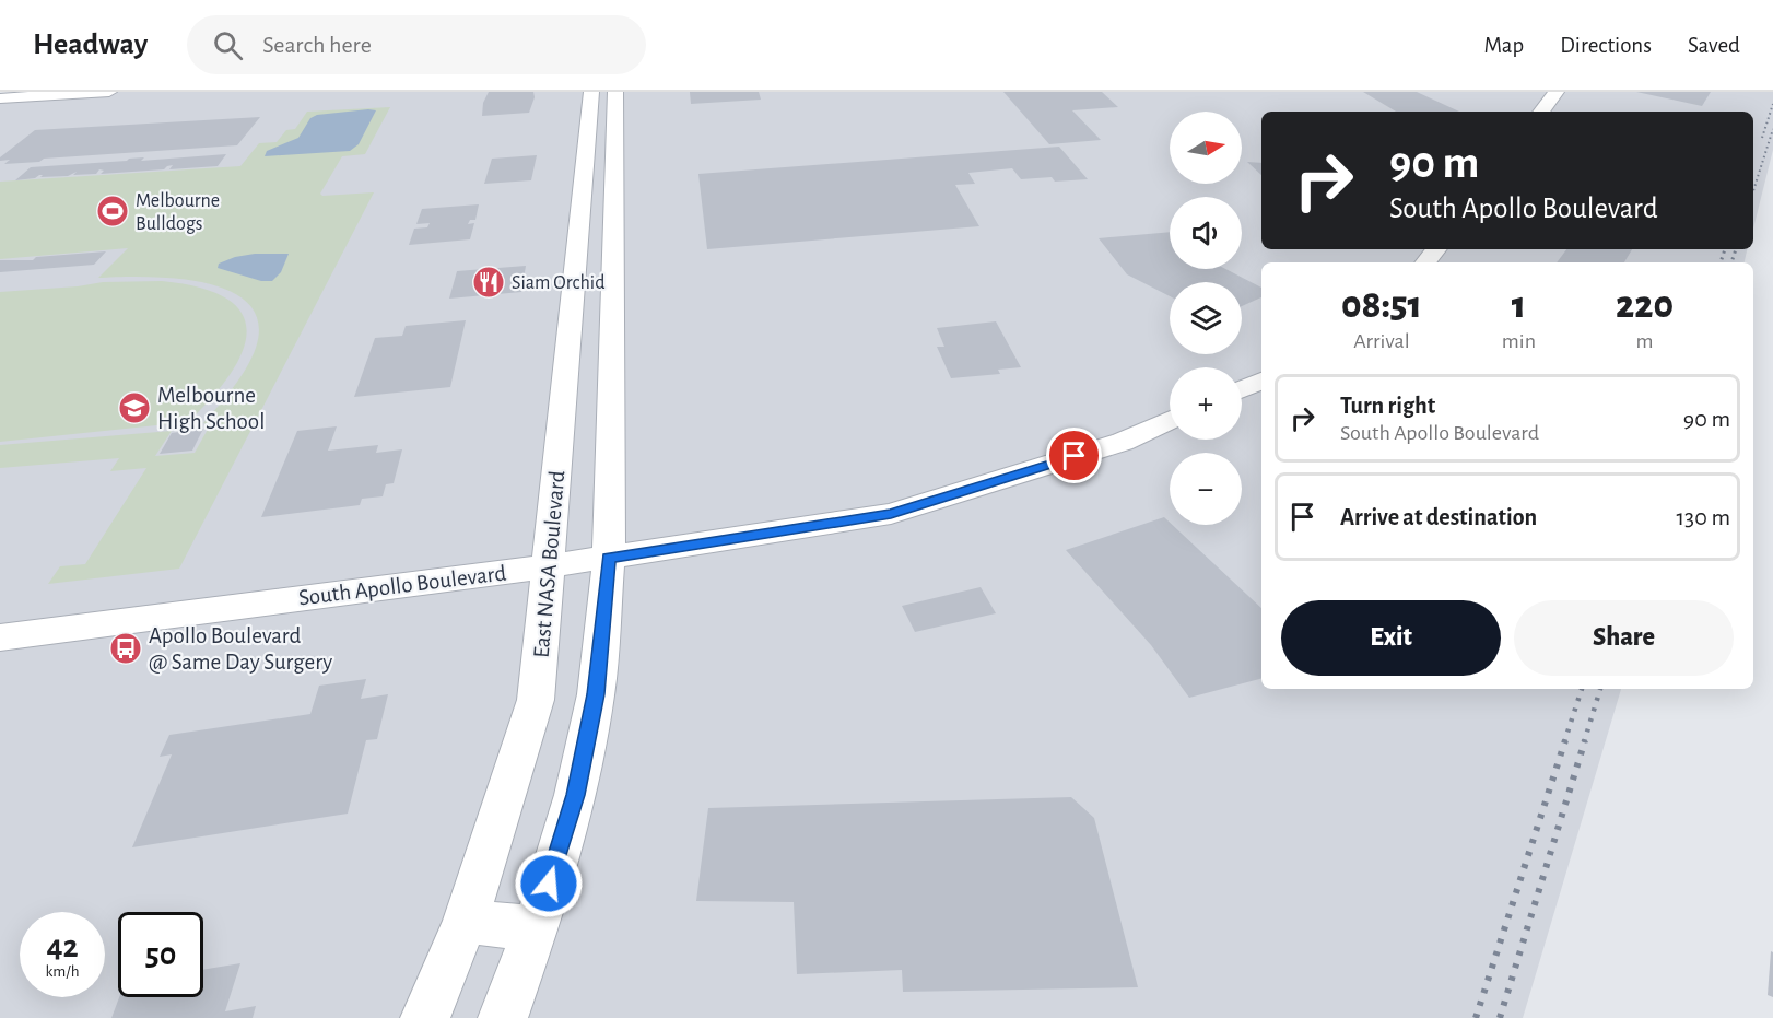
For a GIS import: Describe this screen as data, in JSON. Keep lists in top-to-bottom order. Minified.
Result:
{"streets":{"main road":["East NASA Boulevard","South Apollo Boulevard"]},"crossings":[["East NASA Boulevard","South Apollo Boulevard"]],"places":{"sports":["Melbourne Bulldogs"],"restaurant":["Siam Orchid"],"school or university":["Melbourne High School"],"bus stop":["Apollo Boulevard @ Same Day Surgery"]},"north":"right","page":{"header":"Headway","search":"Search here","nav":["Map","Directions","Saved"],"map_buttons":["+","−"],"turn":["90 m","South Apollo Boulevard"],"eta":["08:51","Arrival","1","min","220","m"],"list":[{"name":"Turn right","note":"South Apollo Boulevard","value":"90 m"},{"name":"Arrive at destination","value":"130 m"}],"buttons":["Exit","Share"],"speed":"42 km/h","limit":"50"}}
